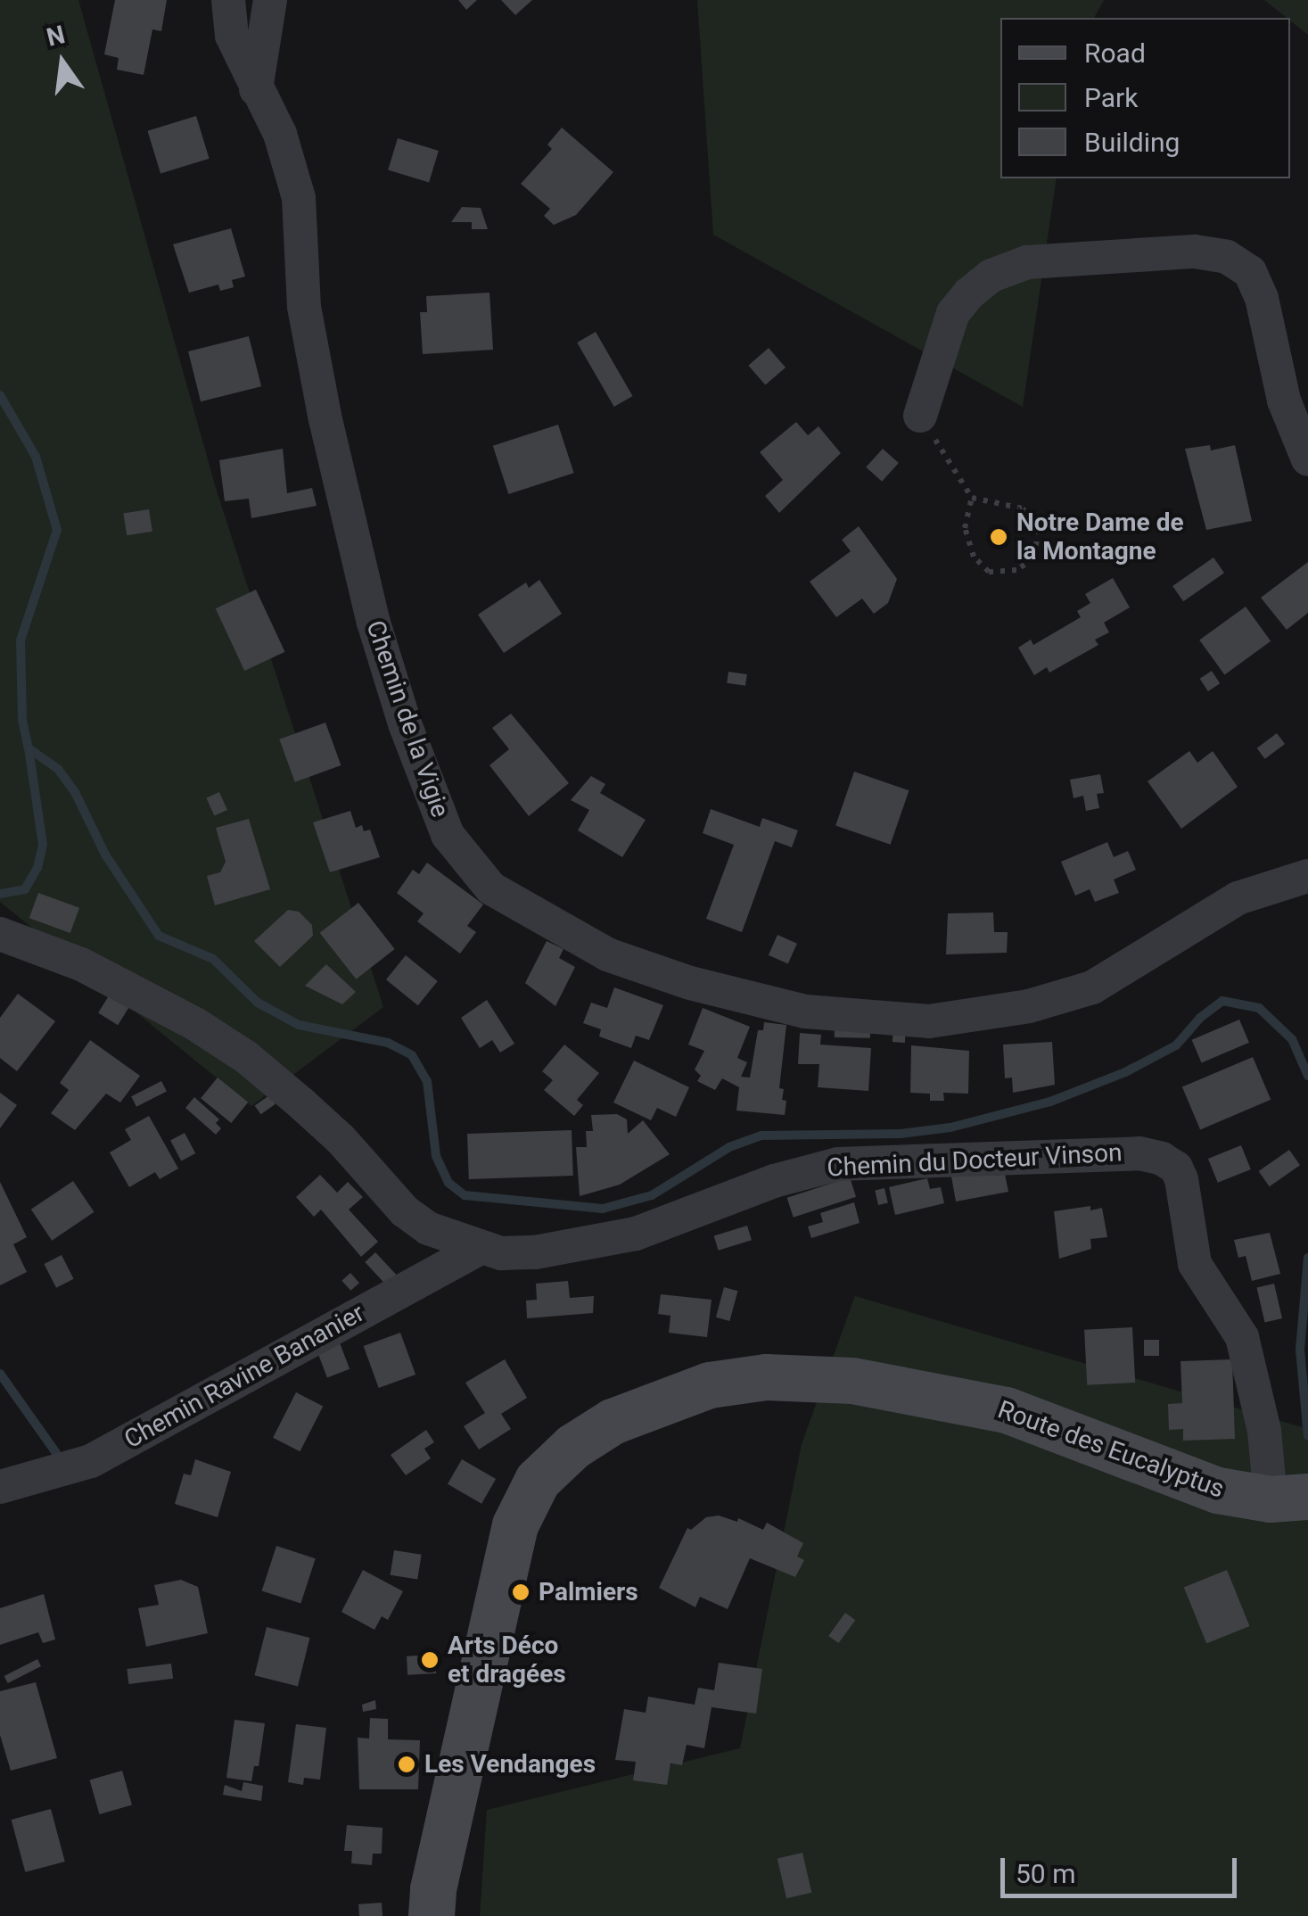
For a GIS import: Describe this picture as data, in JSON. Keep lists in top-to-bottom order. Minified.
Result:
{"streets":{"main road":["Route des Eucalyptus"],"street":["Chemin de la Vigie","Chemin du Docteur Vinson","Chemin Ravine Bananier"]},"crossings":[["Chemin du Docteur Vinson","Chemin Ravine Bananier"],["Chemin du Docteur Vinson","Route des Eucalyptus"]],"places":["Notre Dame de la Montagne","Palmiers","Arts Déco et dragées","Les Vendanges"],"legend":["Road","Park","Building"],"scale_bar":"50 m","north":"top"}
